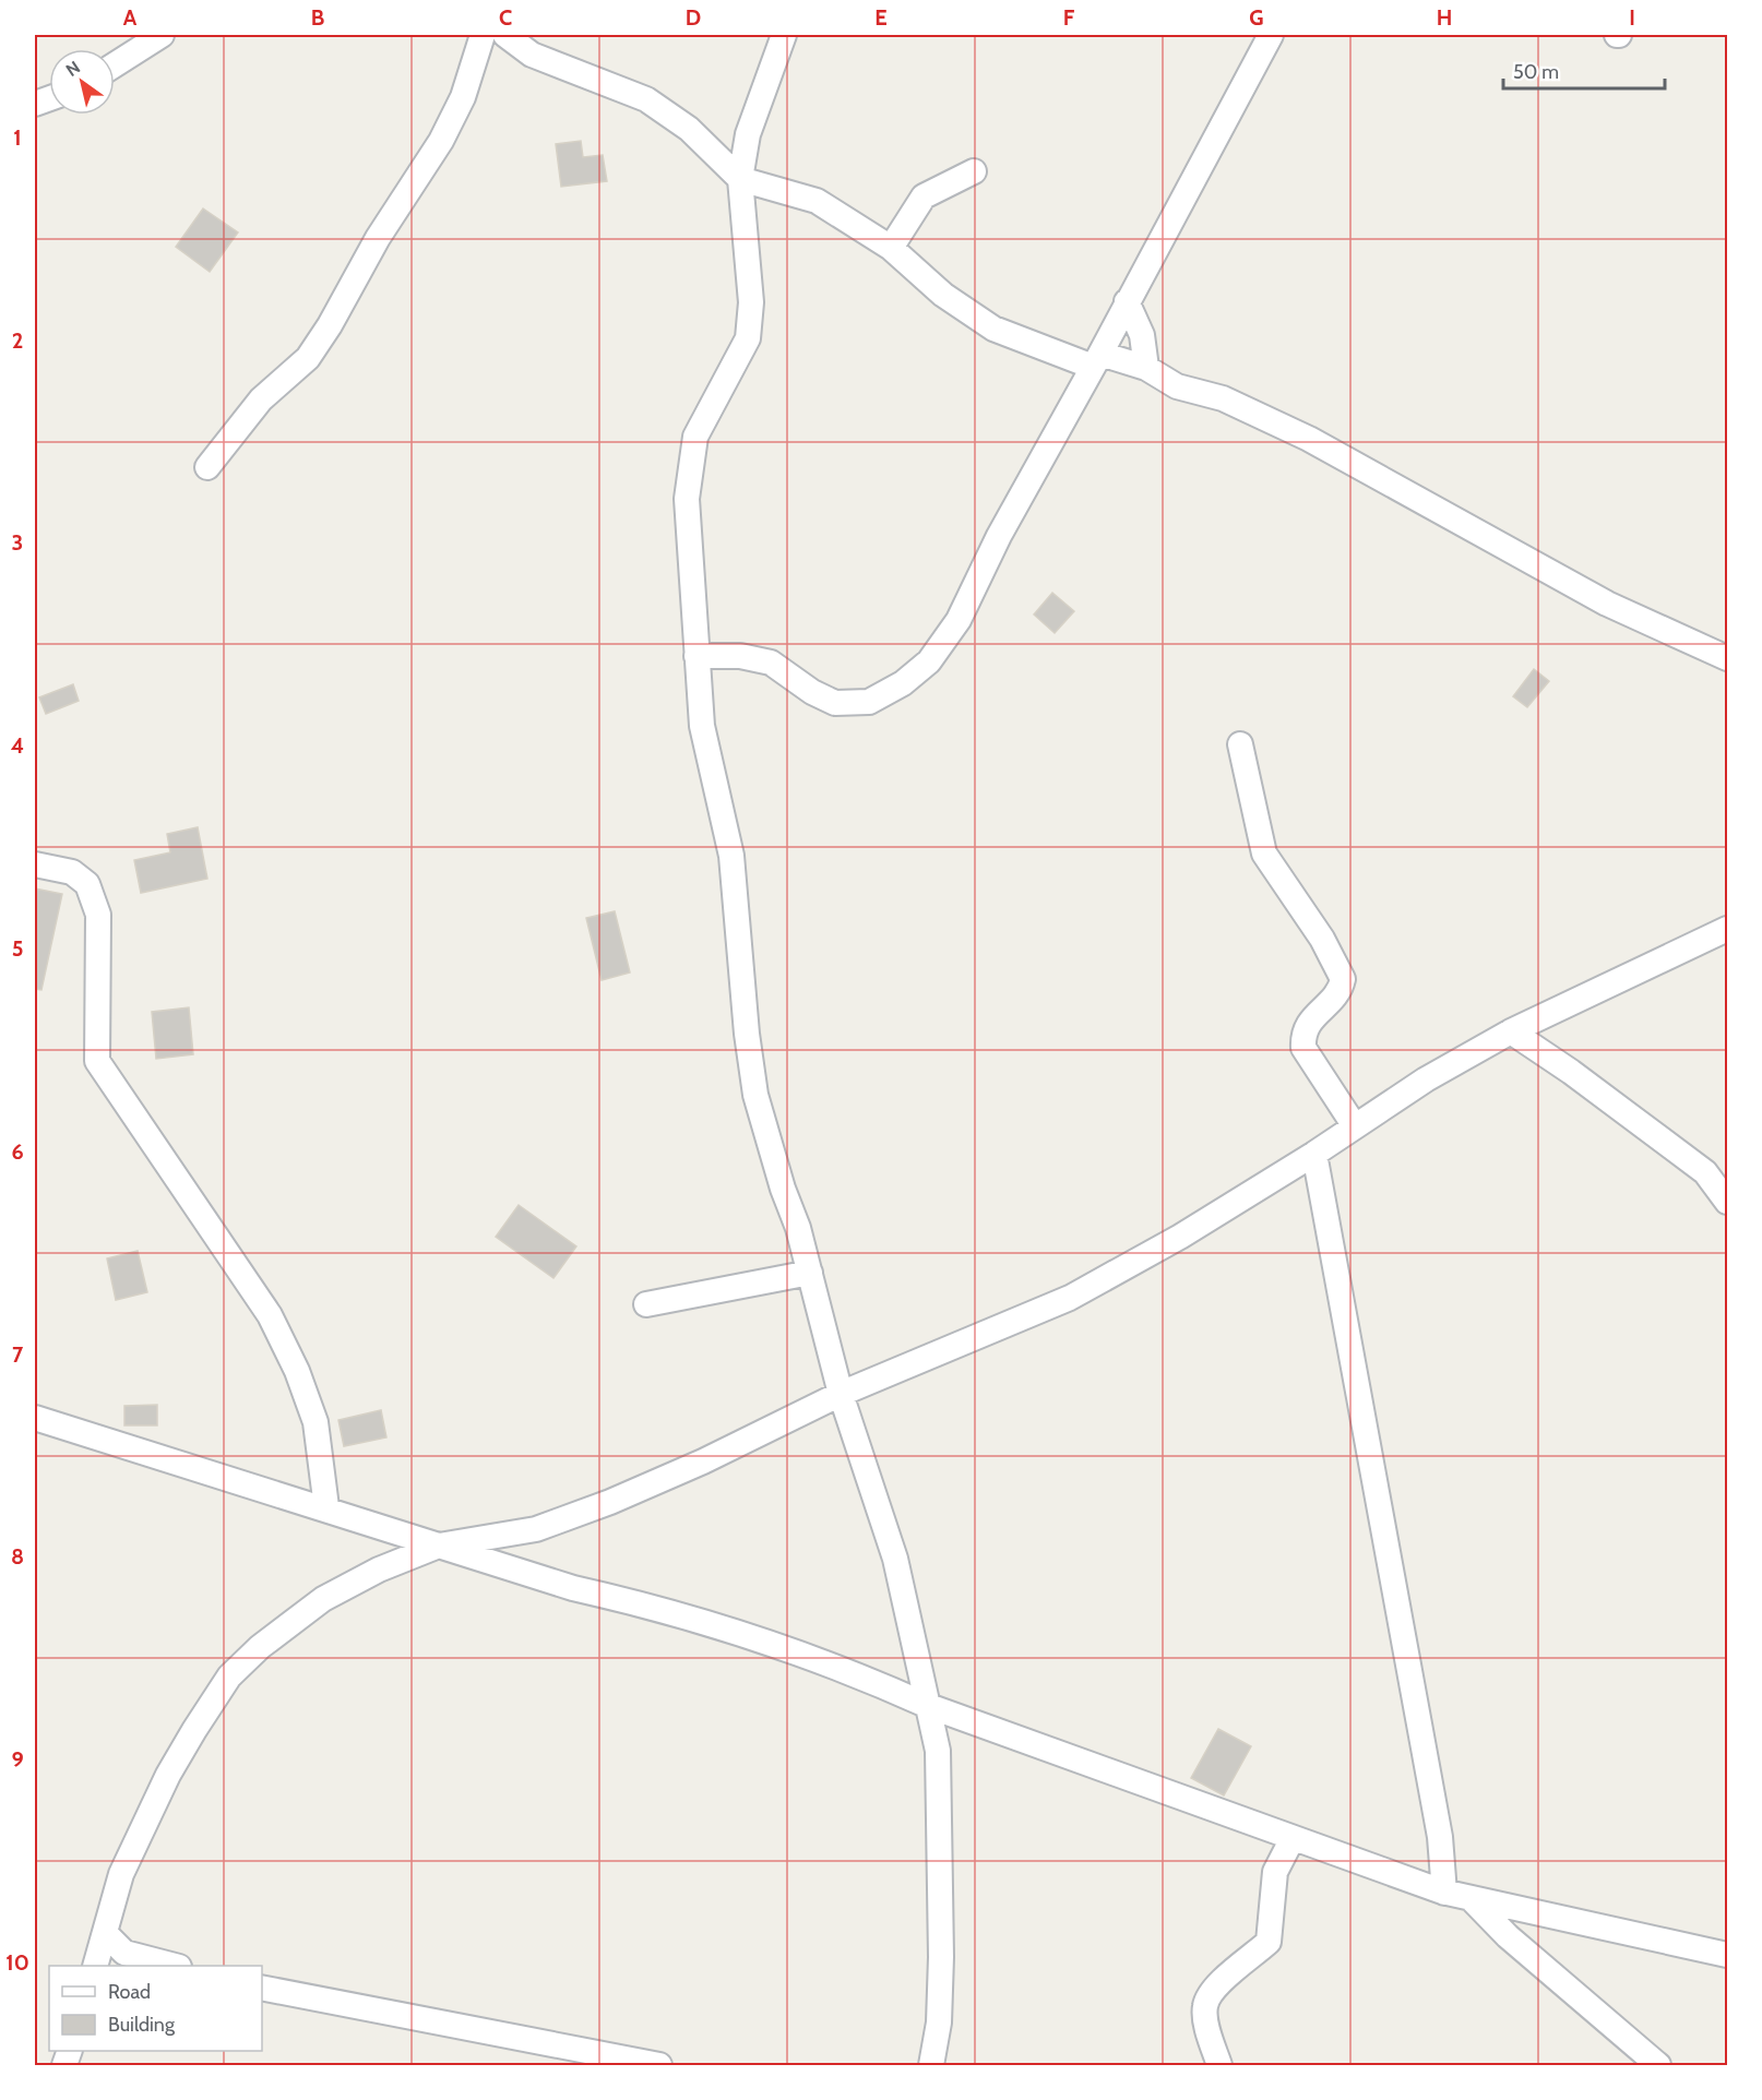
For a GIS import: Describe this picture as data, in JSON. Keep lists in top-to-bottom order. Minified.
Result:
{"legend":["Road","Building"],"scale_bar":"50 m","north":"top left","grid":{"columns":["A","B","C","D","E","F","G","H","I"],"rows":["1","2","3","4","5","6","7","8","9","10"]}}
